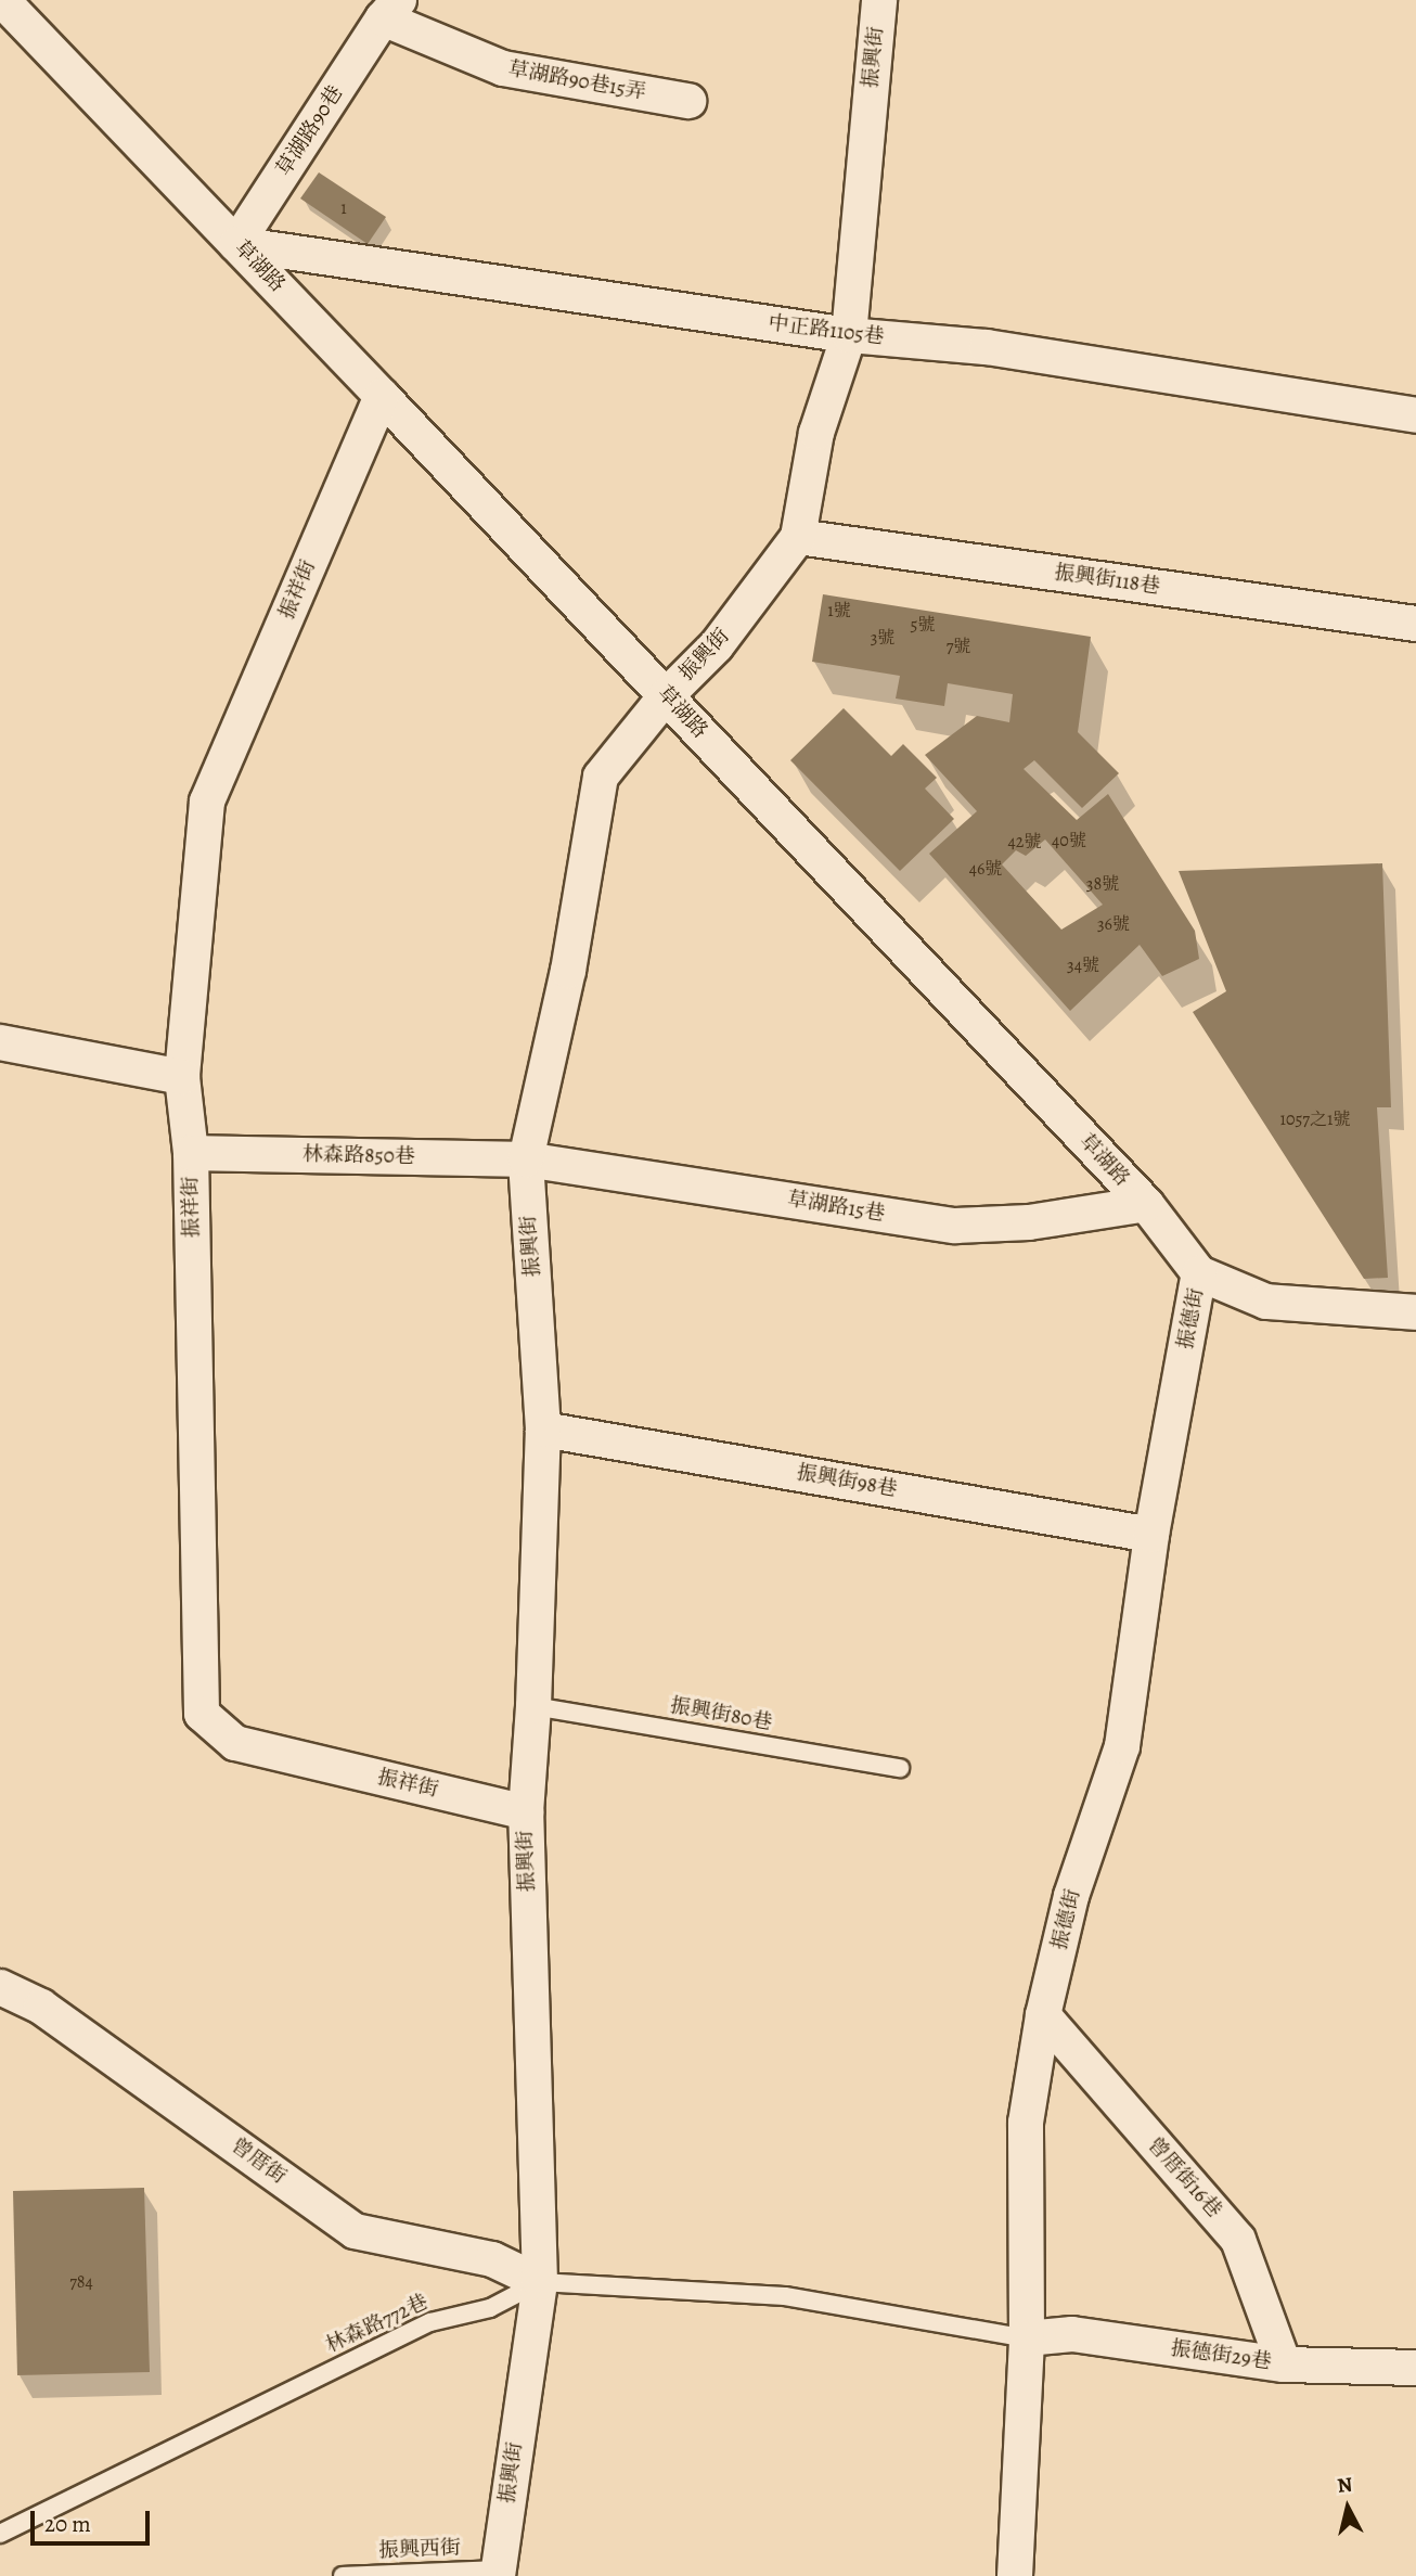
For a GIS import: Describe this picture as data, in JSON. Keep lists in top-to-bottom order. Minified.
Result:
{"streets":{"street":["振興街","草湖路90巷15弄","草湖路90巷","草湖路","中正路1105巷","振興街118巷","振祥街","林森路850巷","草湖路15巷","振德街","振興街98巷","曾厝街","曾厝街16巷","振德街29巷"],"lane":["振興街80巷","林森路772巷","振興西街"]},"crossings":[["振興街","草湖路"],["振興街","中正路1105巷"],["振興街","振興街118巷"],["振興街","振祥街"],["振興街","林森路850巷"],["振興街","草湖路15巷"],["振興街","振興街98巷"],["振興街","振興街80巷"],["振興街","曾厝街"],["振興街","林森路772巷"],["振興街","振興西街"],["草湖路90巷15弄","草湖路90巷"],["草湖路90巷","草湖路"],["草湖路90巷","中正路1105巷"],["草湖路","中正路1105巷"],["草湖路","振祥街"],["草湖路","草湖路15巷"],["草湖路","振德街"],["振祥街","林森路850巷"],["林森路850巷","草湖路15巷"],["振德街","振興街98巷"],["振德街","曾厝街16巷"],["振德街","振德街29巷"],["曾厝街","林森路772巷"],["曾厝街16巷","振德街29巷"]],"house_numbers":["1","1號","5號","3號","7號","40號","42號","46號","38號","36號","34號","1057之1號","784"],"scale_bar":"20 m","north":"top"}
